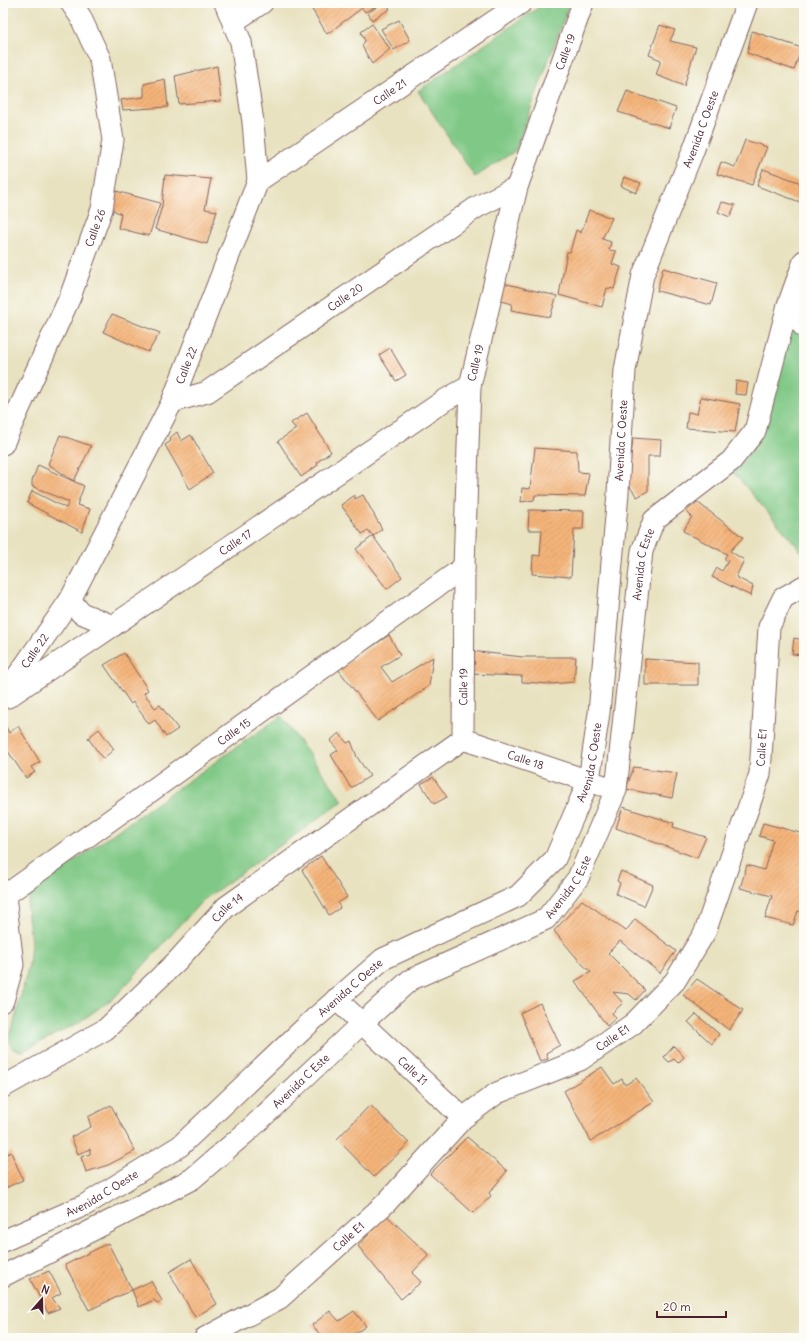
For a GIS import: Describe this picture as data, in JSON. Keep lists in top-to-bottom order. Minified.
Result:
{"streets":{"street":["Calle 19","Calle 21","Avenida C Oeste","Calle 26","Calle 20","Calle 22","Calle 17","Avenida C Este","Calle 15","Calle E1","Calle 18","Calle 14","Calle I1"]},"crossings":[["Calle 19","Calle 20"],["Calle 19","Calle 17"],["Calle 19","Calle 15"],["Calle 19","Calle 18"],["Calle 19","Calle 14"],["Calle 21","Calle 22"],["Avenida C Oeste","Calle 18"],["Avenida C Oeste","Calle I1"],["Calle 20","Calle 22"],["Avenida C Este","Calle 18"],["Avenida C Este","Calle I1"],["Calle E1","Calle I1"],["Calle 18","Calle 14"]],"scale_bar":"20 m","north":"top"}
